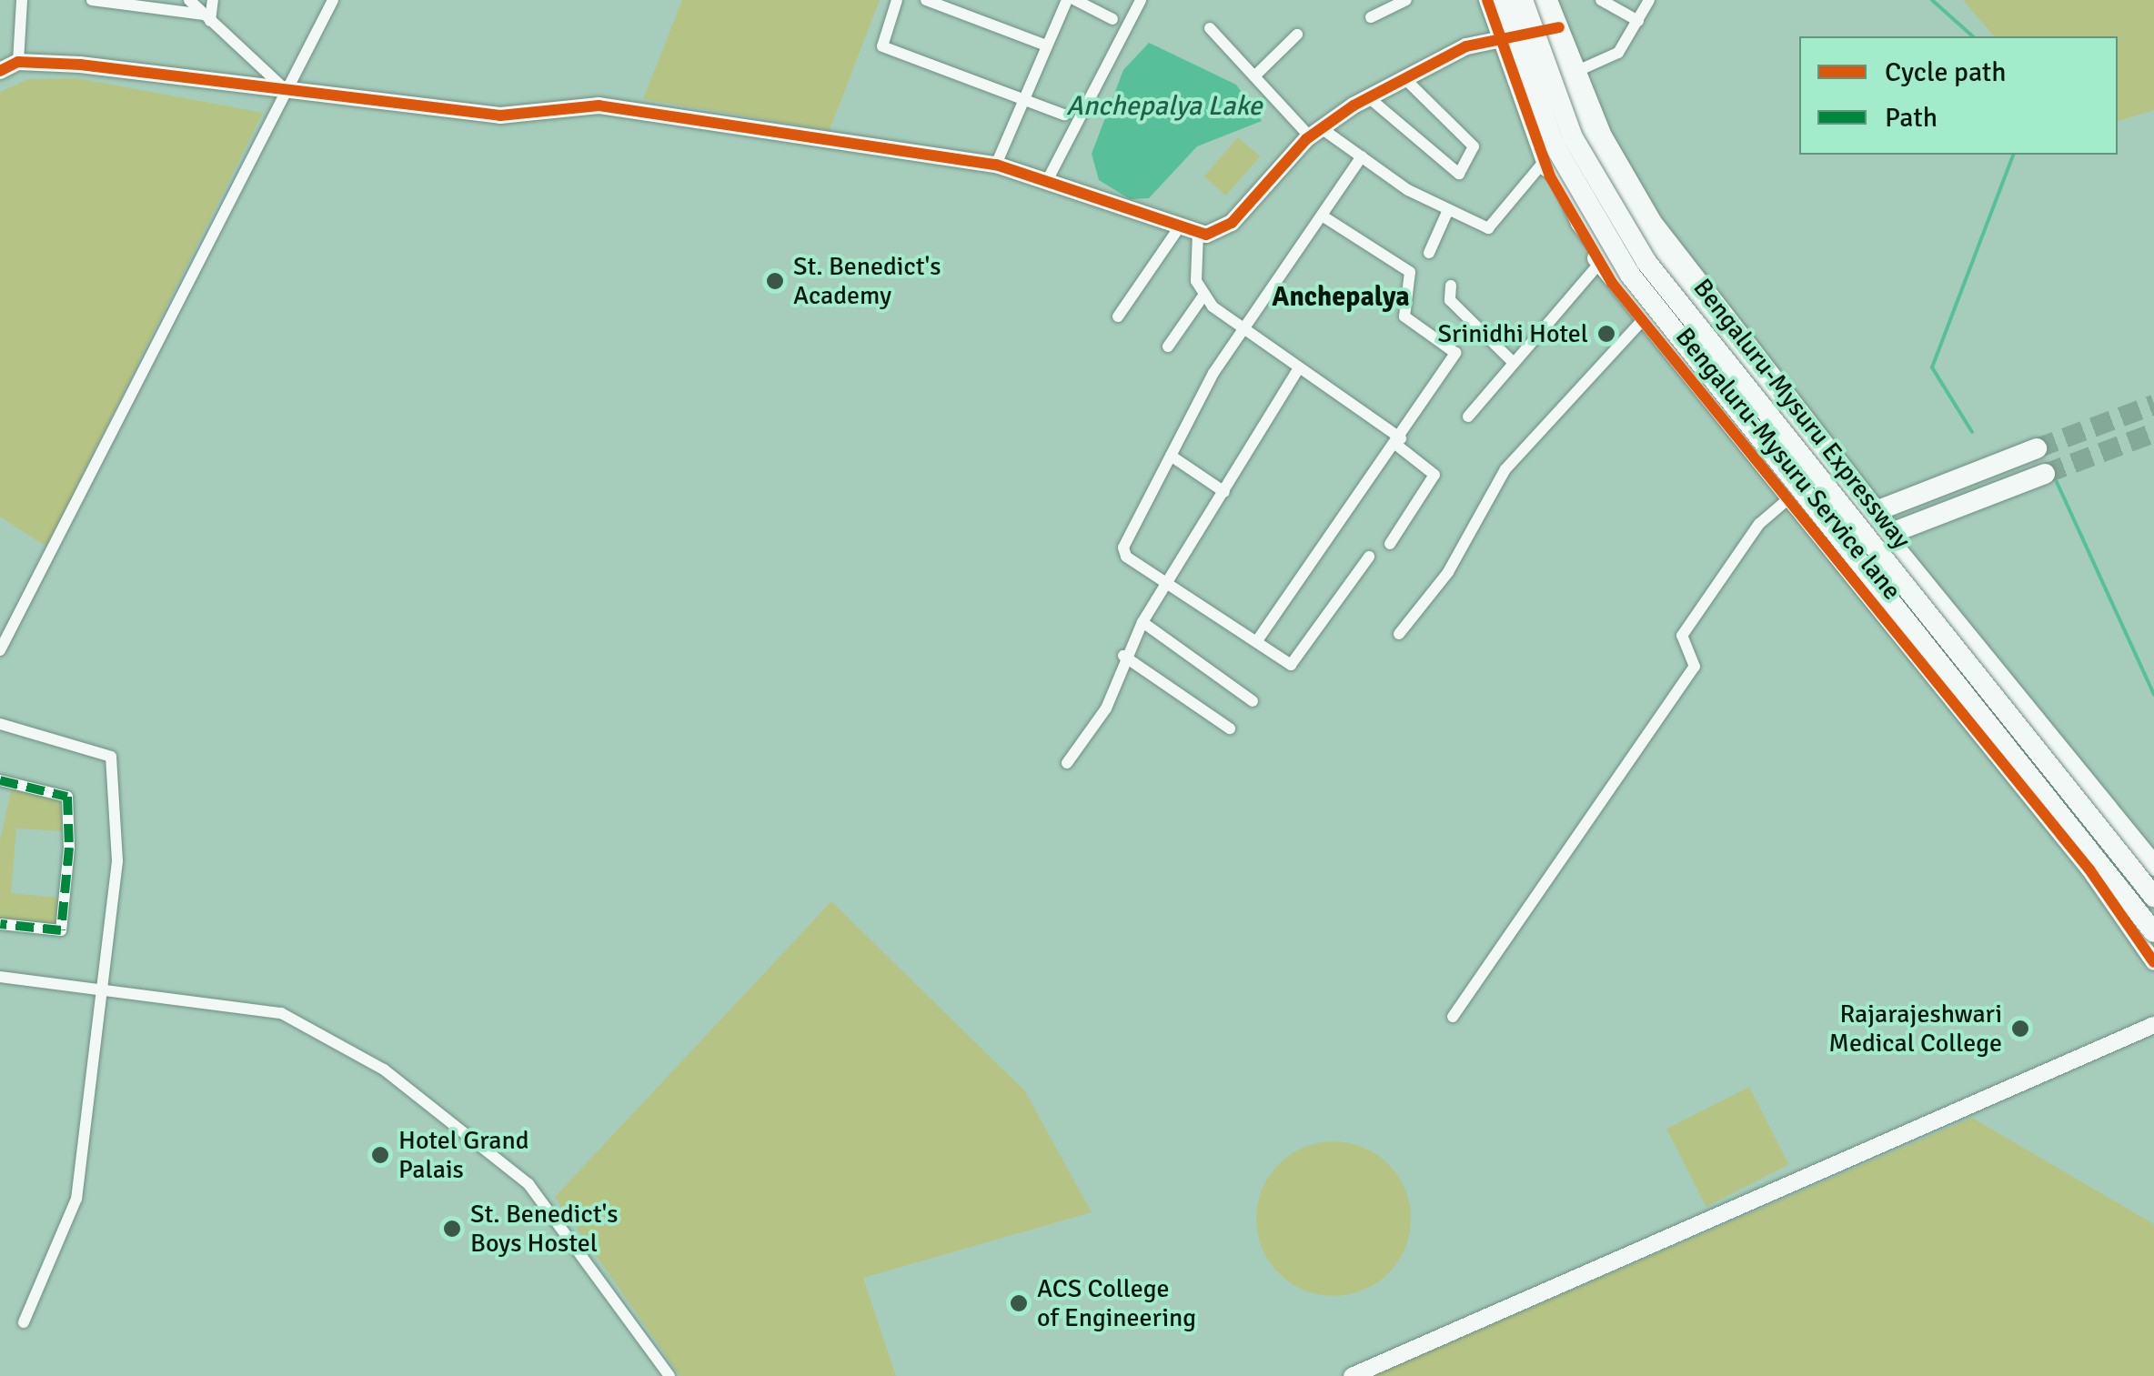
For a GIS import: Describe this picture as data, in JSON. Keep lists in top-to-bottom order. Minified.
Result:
{"streets":{"highway":["Bengaluru-Mysuru Expressway"],"street":["Bengaluru-Mysuru Service lane"]},"districts":["Anchepalya"],"water":["Anchepalya Lake"],"places":["St. Benedict's Academy","Srinidhi Hotel","Rajarajeshwari Medical College","Hotel Grand Palais","St. Benedict's Boys Hostel","ACS College of Engineering"],"legend":["Cycle path","Path"]}
